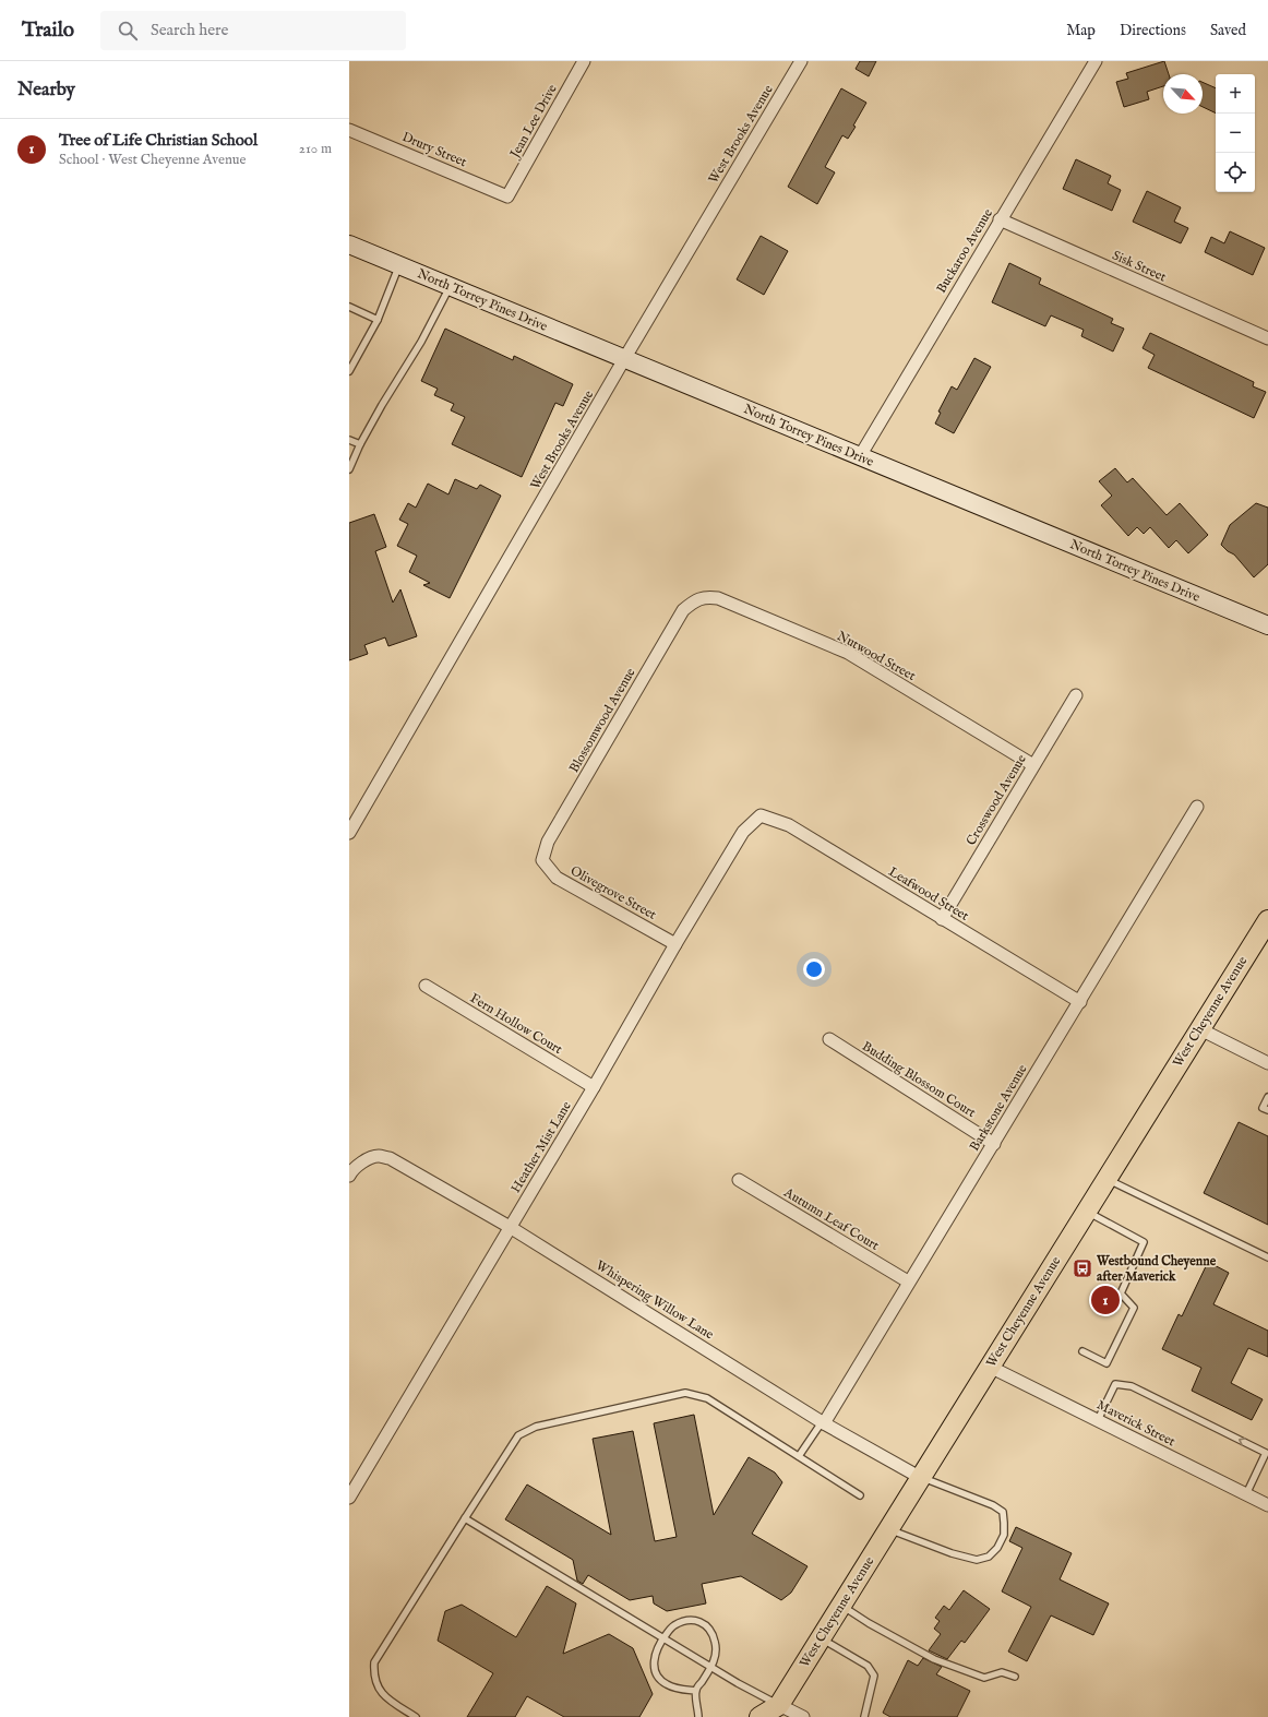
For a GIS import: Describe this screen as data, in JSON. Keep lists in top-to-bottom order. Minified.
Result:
{"streets":{"main road":["North Torrey Pines Drive","West Cheyenne Avenue"],"street":["Jean Lee Drive","West Brooks Avenue","Drury Street","Buckaroo Avenue","Sisk Street","Nutwood Street","Blossomwood Avenue","Crosswood Avenue","Olivegrove Street","Leafwood Street","Fern Hollow Court","Budding Blossom Court","Barkstone Avenue","Heather Mist Lane","Autumn Leaf Court","Whispering Willow Lane","Maverick Street"]},"crossings":[["Jean Lee Drive","Drury Street"],["West Brooks Avenue","North Torrey Pines Drive"],["Buckaroo Avenue","Sisk Street"],["Buckaroo Avenue","North Torrey Pines Drive"],["Nutwood Street","Blossomwood Avenue"],["Nutwood Street","Crosswood Avenue"],["Blossomwood Avenue","Olivegrove Street"],["Crosswood Avenue","Leafwood Street"],["Olivegrove Street","Heather Mist Lane"],["Leafwood Street","Barkstone Avenue"],["Leafwood Street","Heather Mist Lane"],["West Cheyenne Avenue","Whispering Willow Lane"],["West Cheyenne Avenue","Maverick Street"],["Fern Hollow Court","Heather Mist Lane"],["Budding Blossom Court","Barkstone Avenue"],["Barkstone Avenue","Autumn Leaf Court"],["Barkstone Avenue","Whispering Willow Lane"],["Heather Mist Lane","Whispering Willow Lane"]],"places":{"bus stop":["Westbound Cheyenne after Maverick"]},"north":"bottom right","page":{"header":"Trailo","search":"Search here","nav":["Map","Directions","Saved"],"heading":"Nearby","map_buttons":["+","−"],"list":[{"mark":"1","name":"Tree of Life Christian School","note":"School · West Cheyenne Avenue","value":"210 m"}],"pins":"1"}}
